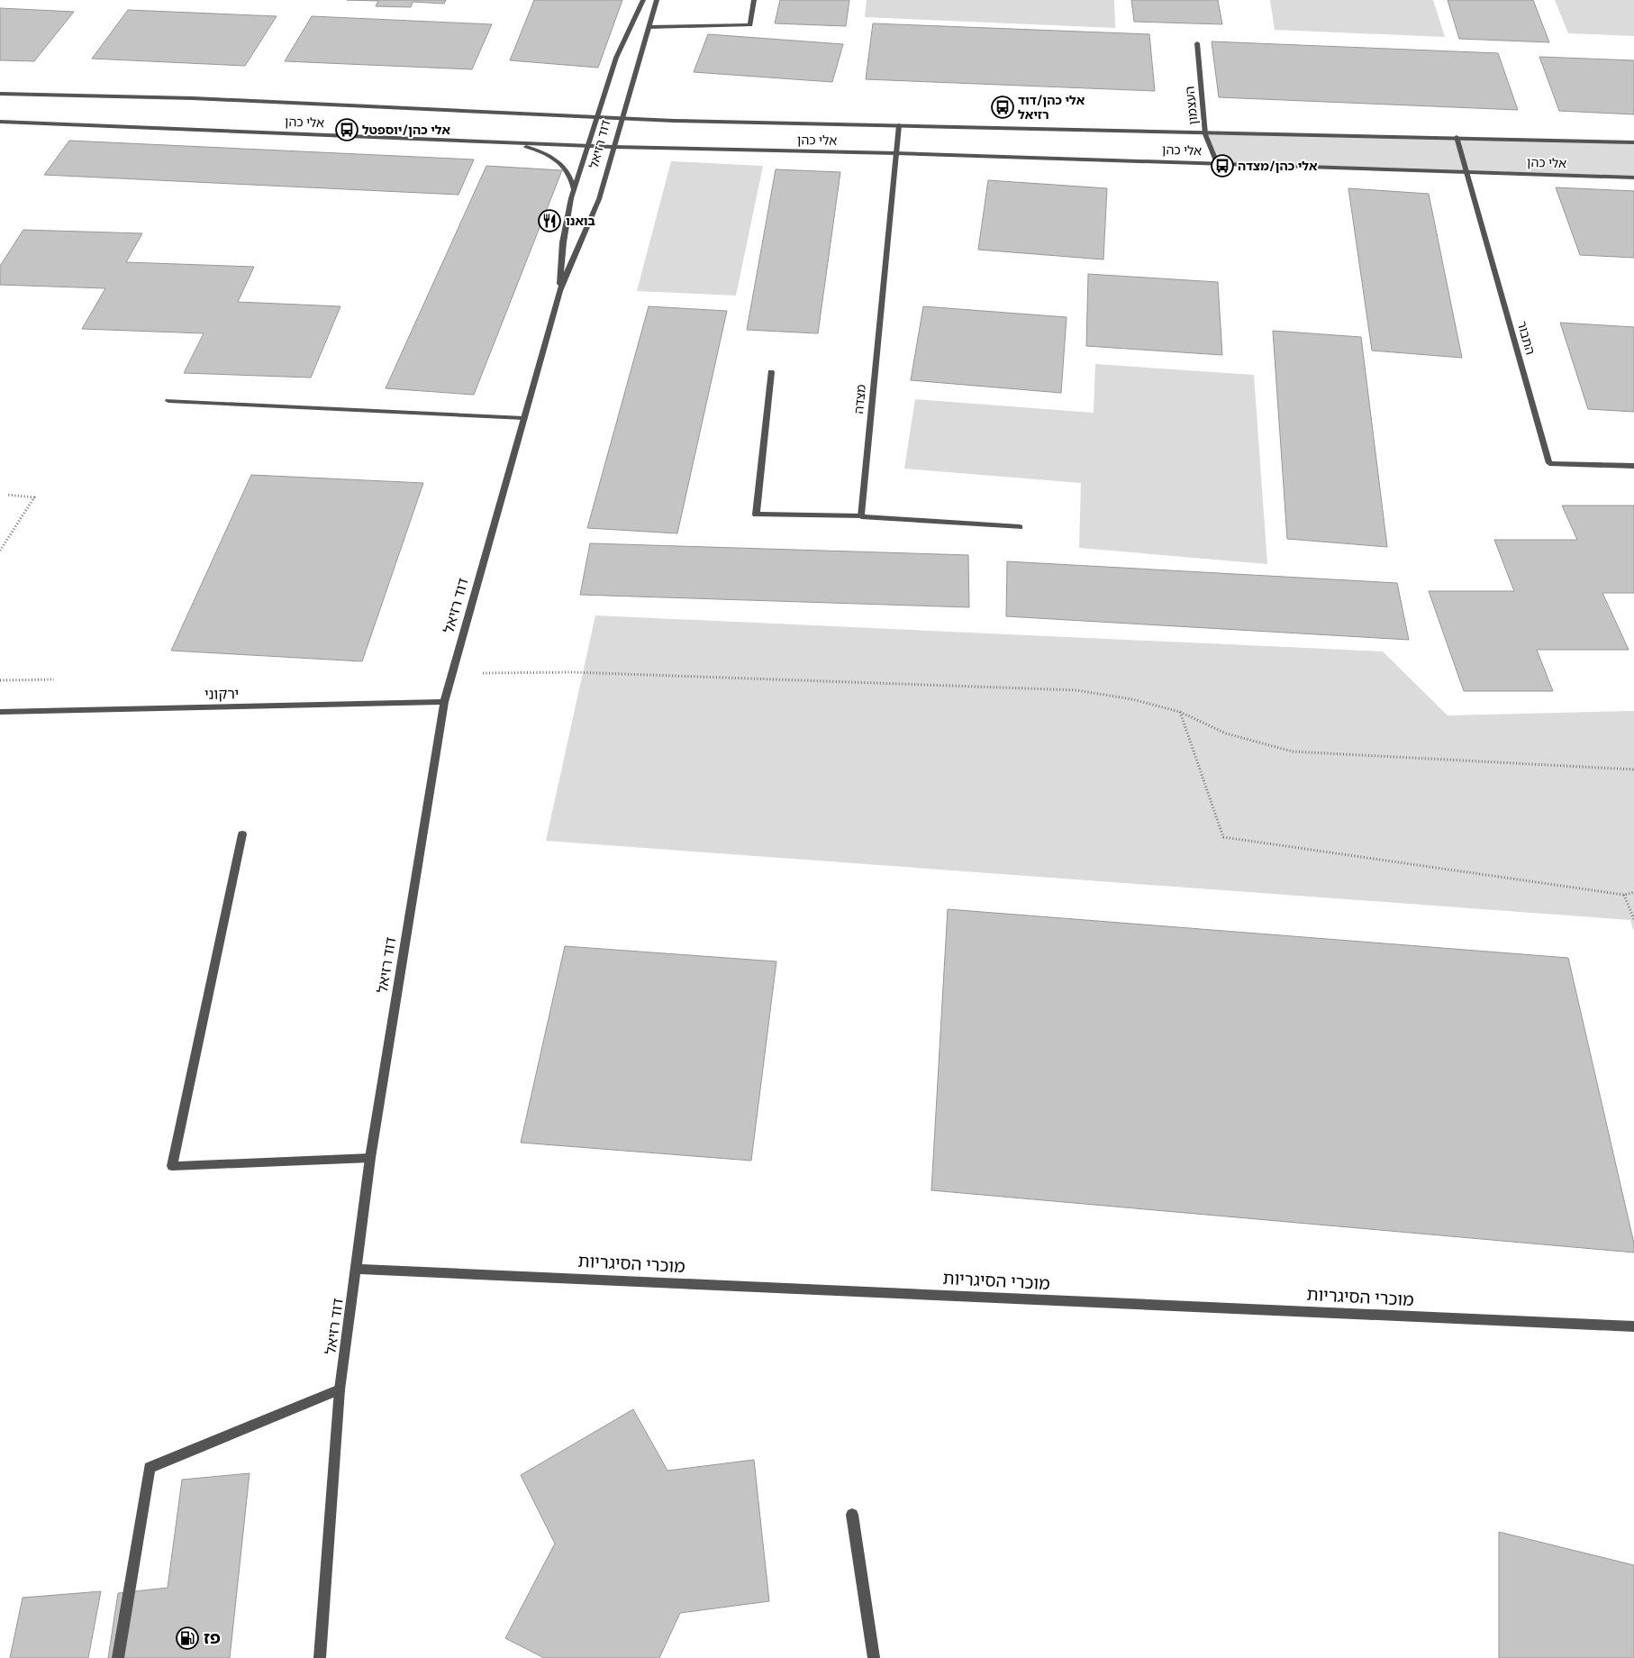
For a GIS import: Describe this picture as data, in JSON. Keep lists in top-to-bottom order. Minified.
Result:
{"streets":{"street":["העצמון","אלי כהן","דוד רזיאל","התבור","מצדה","ירקוני","מוכרי הסיגריות"]},"crossings":[["העצמון","אלי כהן"],["אלי כהן","דוד רזיאל"],["אלי כהן","התבור"],["אלי כהן","מצדה"],["דוד רזיאל","ירקוני"],["דוד רזיאל","מוכרי הסיגריות"]],"places":{"bus stop":["אלי כהן/דוד רזיאל","אלי כהן/יוספטל","אלי כהן/מצדה"],"restaurant":["בואנו"],"fuel station":["פז"]}}
